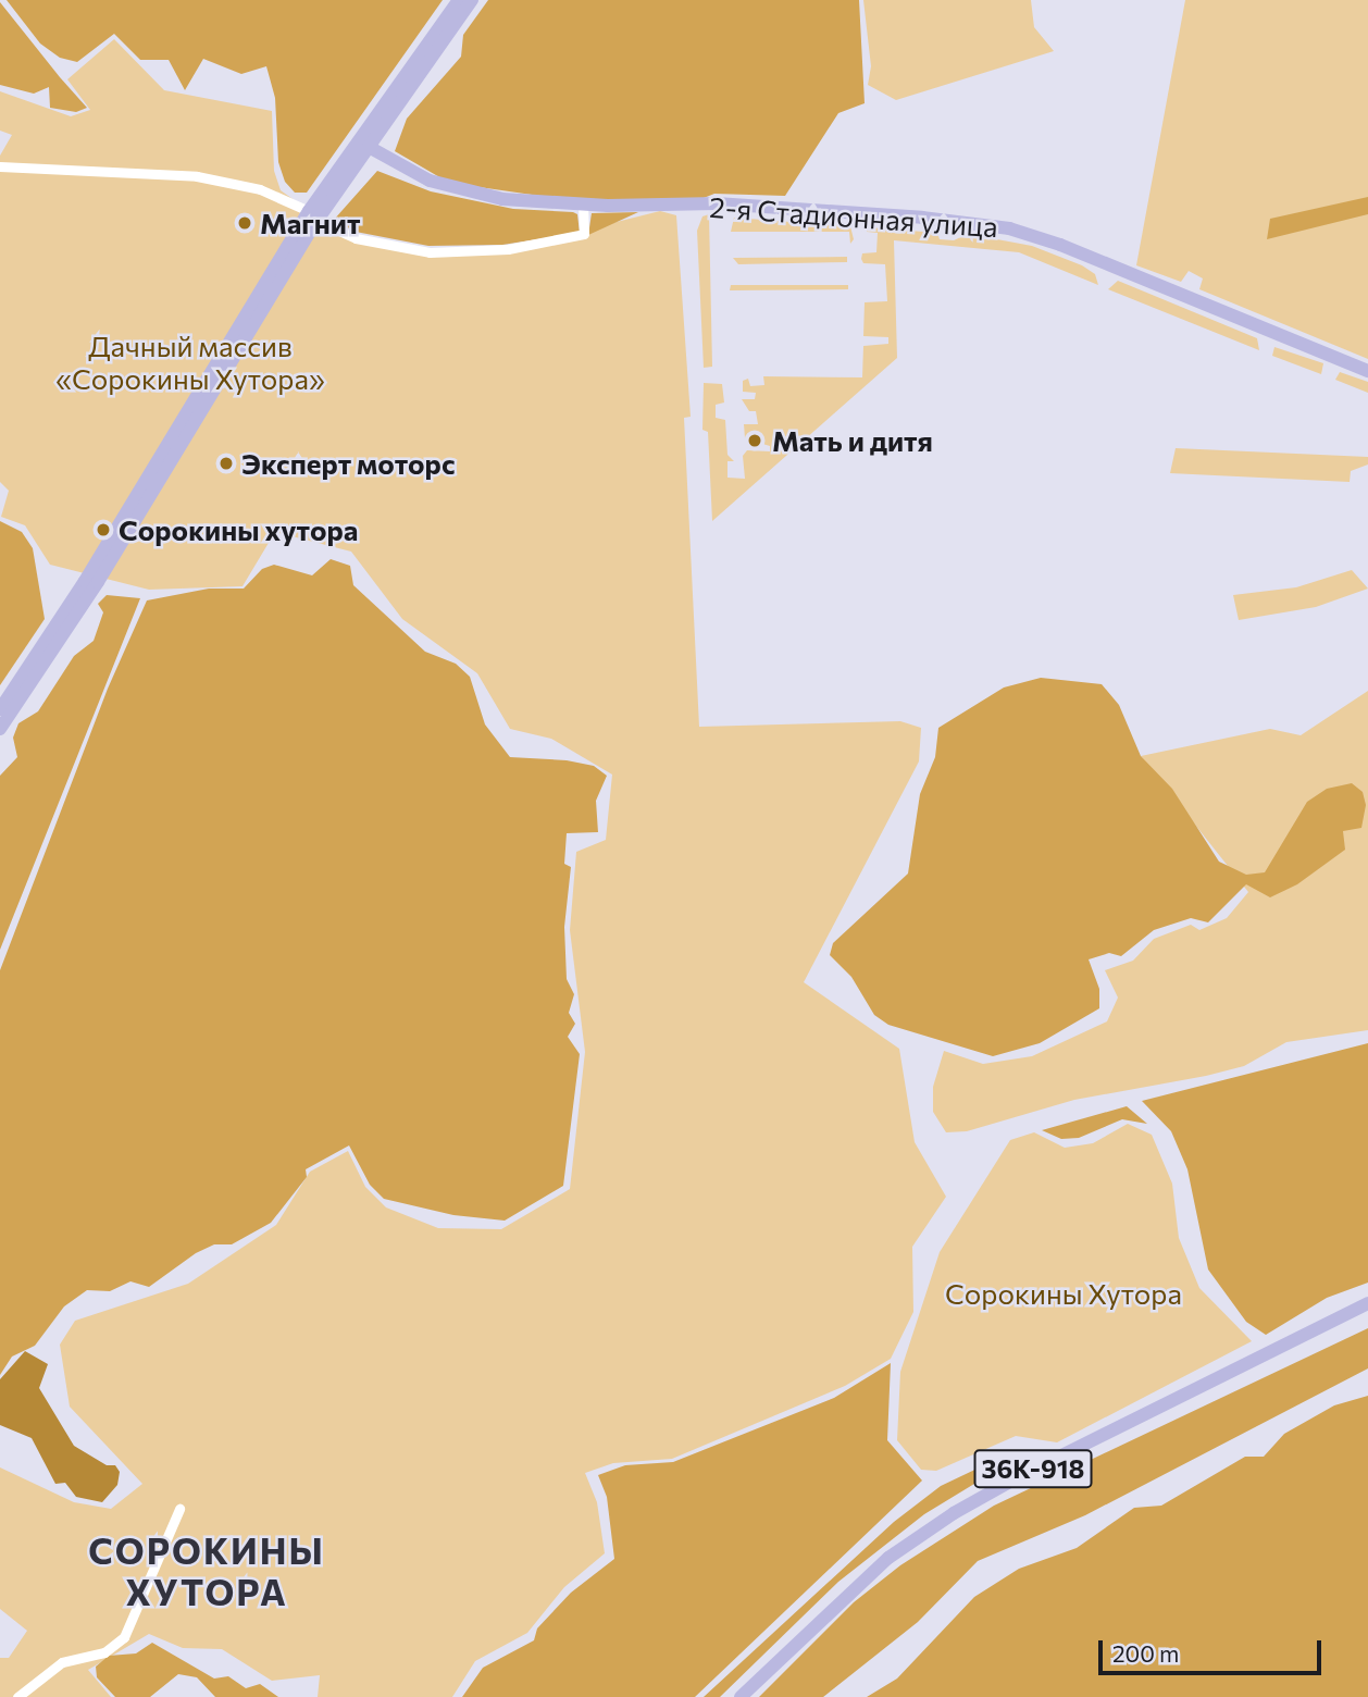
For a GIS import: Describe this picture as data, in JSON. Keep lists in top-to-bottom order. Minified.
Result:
{"streets":{"main road":["2-я Стадионная улица","36К-918"]},"districts":["СОРОКИНЫ ХУТОРА"],"parks":["Дачный массив «Сорокины Хутора»","Сорокины Хутора"],"places":["Магнит","Мать и дитя","Эксперт моторс","Сорокины хутора"],"scale_bar":"200 m"}
